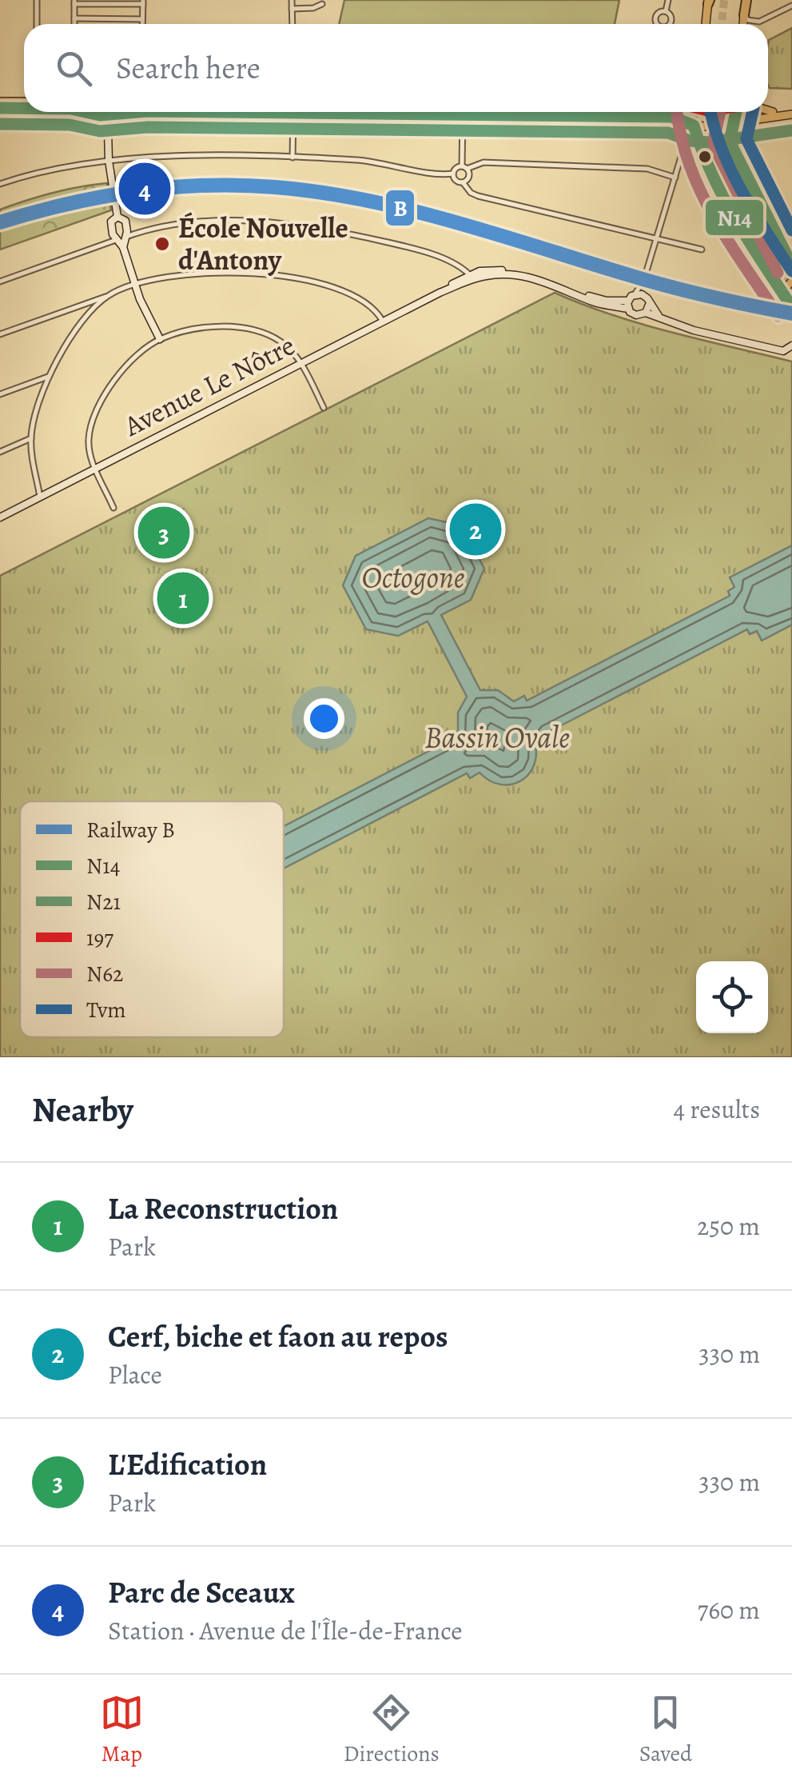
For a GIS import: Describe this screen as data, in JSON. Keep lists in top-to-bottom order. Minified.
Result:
{"streets":{"main road":["Avenue Le Nôtre"]},"water":["Octogone","Bassin Ovale"],"places":["École Nouvelle d'Antony"],"lines":["transit line N14","transit line N62","transit line Tvm","transit line N21","rail line B"],"legend":["Railway B","N14","N21","197","N62","Tvm"],"page":{"search":"Search here","pins":["4","2","3","1"],"heading":["Nearby","4 results"],"list":[{"mark":"1","name":"La Reconstruction","note":"Park","value":"250 m"},{"mark":"2","name":"Cerf, biche et faon au repos","note":"Place","value":"330 m"},{"mark":"3","name":"L'Edification","note":"Park","value":"330 m"},{"mark":"4","name":"Parc de Sceaux","note":"Station · Avenue de l'Île-de-France","value":"760 m"}],"nav":["Map","Directions","Saved"]}}
